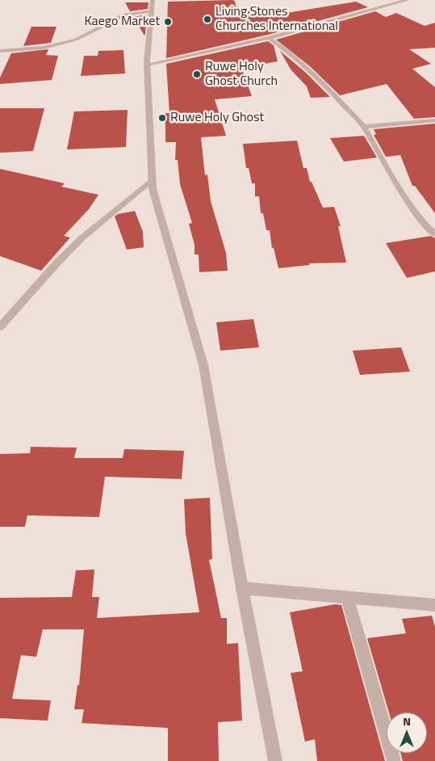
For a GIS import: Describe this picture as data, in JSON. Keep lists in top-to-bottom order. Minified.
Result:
{"places":["Living Stones Churches International","Kaego Market","Ruwe Holy Ghost Church","Ruwe Holy Ghost"],"north":"top"}
